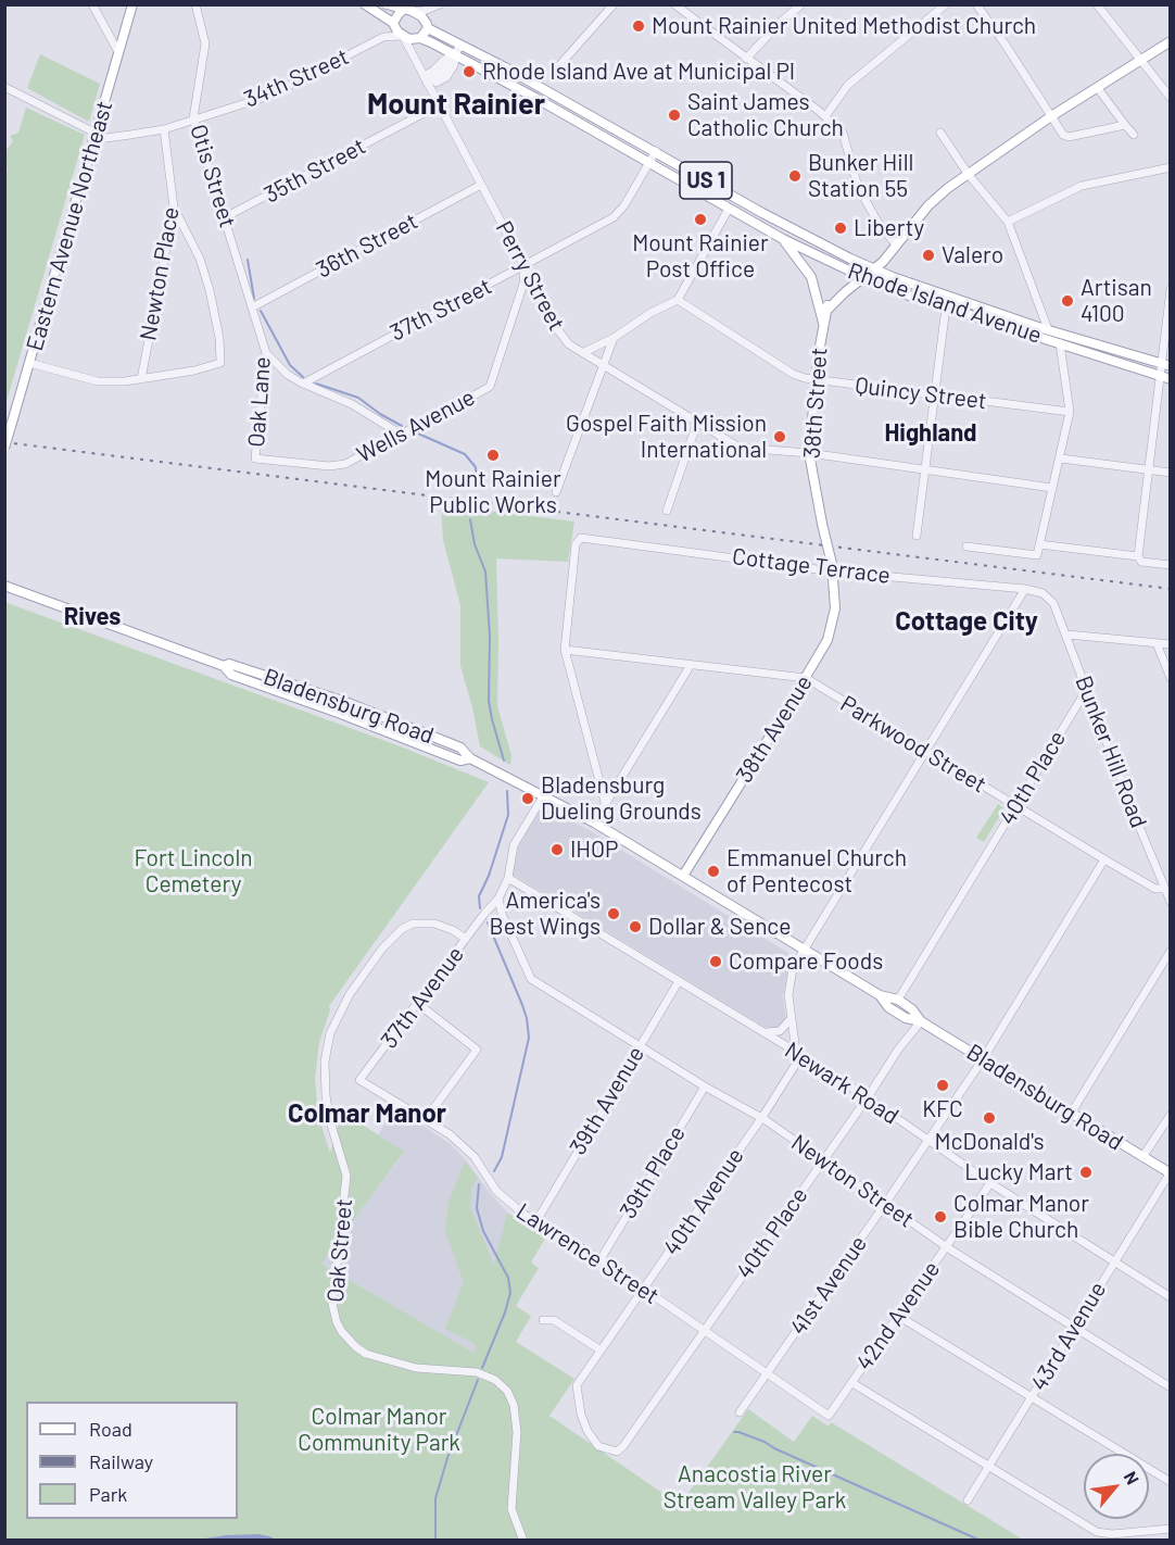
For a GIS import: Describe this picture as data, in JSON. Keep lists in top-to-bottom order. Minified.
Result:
{"streets":{"main road":["US 1","Eastern Avenue Northeast","Rhode Island Avenue","38th Street","Bladensburg Road","38th Avenue"],"street":["34th Street","35th Street","Otis Street","36th Street","Newton Place","Perry Street","37th Street","Quincy Street","Oak Lane","Wells Avenue","Cottage Terrace","Parkwood Street","Bunker Hill Road","40th Place","37th Avenue","Newark Road","39th Avenue","39th Place","Newton Street","40th Avenue","Oak Street","Lawrence Street","41st Avenue","42nd Avenue","43rd Avenue"]},"crossings":[["34th Street","Otis Street"],["34th Street","US 1"],["34th Street","Eastern Avenue Northeast"],["34th Street","Newton Place"],["34th Street","Perry Street"],["34th Street","Rhode Island Avenue"],["35th Street","Otis Street"],["35th Street","Perry Street"],["Otis Street","36th Street"],["Otis Street","Oak Lane"],["US 1","Perry Street"],["US 1","Rhode Island Avenue"],["36th Street","Perry Street"],["36th Street","Oak Lane"],["Perry Street","Rhode Island Avenue"],["Perry Street","37th Street"],["Perry Street","38th Street"],["Perry Street","Wells Avenue"],["Rhode Island Avenue","37th Street"],["Rhode Island Avenue","38th Street"],["37th Street","Wells Avenue"],["Quincy Street","38th Street"],["Oak Lane","Wells Avenue"],["38th Street","Cottage Terrace"],["38th Street","38th Avenue"],["Cottage Terrace","38th Avenue"],["Cottage Terrace","Parkwood Street"],["Cottage Terrace","Bunker Hill Road"],["Bladensburg Road","38th Avenue"],["Bladensburg Road","40th Place"],["Bladensburg Road","41st Avenue"],["Bladensburg Road","43rd Avenue"],["38th Avenue","Parkwood Street"],["Parkwood Street","Bunker Hill Road"],["Parkwood Street","40th Place"],["Parkwood Street","41st Avenue"],["Bunker Hill Road","40th Place"],["40th Place","Newark Road"],["40th Place","Newton Street"],["40th Place","40th Avenue"],["40th Place","Lawrence Street"],["37th Avenue","Newton Street"],["37th Avenue","Oak Street"],["37th Avenue","Lawrence Street"],["Newark Road","39th Avenue"],["Newark Road","40th Avenue"],["Newark Road","41st Avenue"],["Newark Road","42nd Avenue"],["Newark Road","43rd Avenue"],["39th Avenue","Newton Street"],["39th Avenue","Lawrence Street"],["39th Place","Newton Street"],["39th Place","Lawrence Street"],["Newton Street","40th Avenue"],["Newton Street","41st Avenue"],["Newton Street","42nd Avenue"],["Newton Street","43rd Avenue"],["40th Avenue","Lawrence Street"],["Lawrence Street","41st Avenue"],["Lawrence Street","42nd Avenue"]],"districts":["Mount Rainier","Highland","Rives","Cottage City","Colmar Manor"],"parks":["Fort Lincoln Cemetery","Colmar Manor Community Park","Anacostia River Stream Valley Park"],"places":["Mount Rainier United Methodist Church","Rhode Island Ave at Municipal Pl","Saint James Catholic Church","Bunker Hill Station 55","Mount Rainier Post Office","Liberty","Valero","Artisan 4100","Gospel Faith Mission International","Mount Rainier Public Works","Bladensburg Dueling Grounds","IHOP","Emmanuel Church of Pentecost","America's Best Wings","Dollar & Sence","Compare Foods","KFC","McDonald's","Lucky Mart","Colmar Manor Bible Church"],"legend":["Road","Railway","Park"],"north":"top right"}
